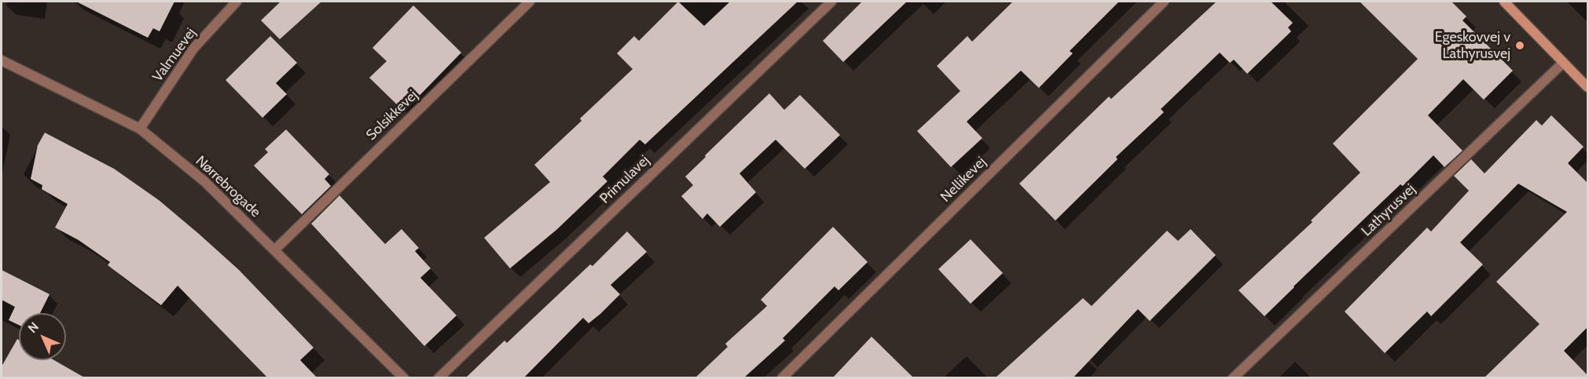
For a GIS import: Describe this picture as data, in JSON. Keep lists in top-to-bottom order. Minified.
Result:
{"streets":{"street":["Valmuevej","Solsikkevej","Primulavej","Nellikevej","Nørrebrogade","Lathyrusvej"]},"crossings":[["Valmuevej","Nørrebrogade"],["Solsikkevej","Nørrebrogade"]],"places":["Egeskovvej v Lathyrusvej"],"north":"top left"}
